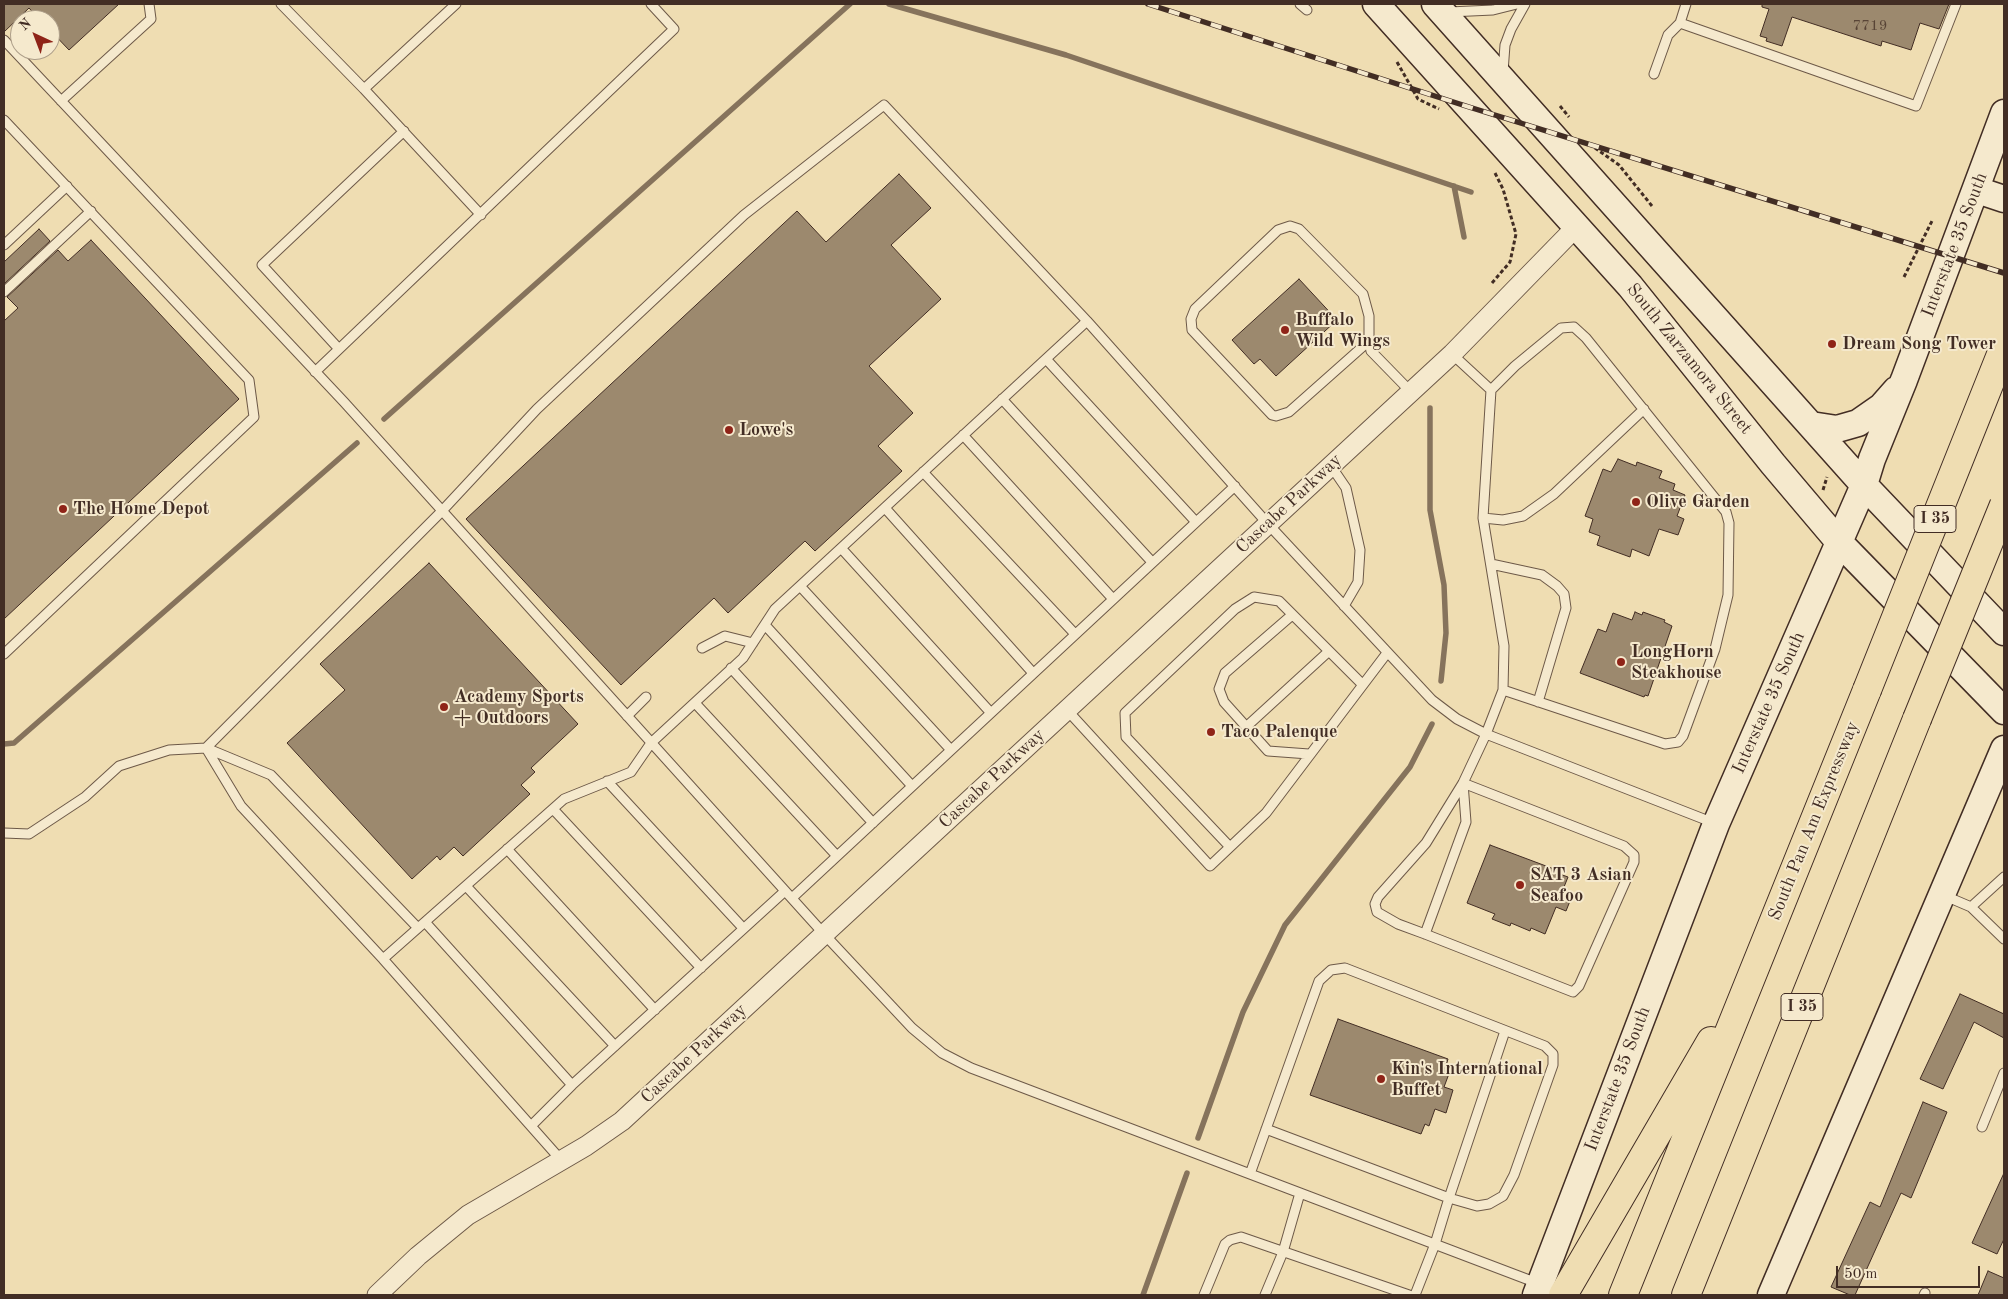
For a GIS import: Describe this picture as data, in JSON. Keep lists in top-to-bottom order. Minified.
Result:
{"streets":{"highway":["I 35","South Pan Am Expressway"],"main road":["Interstate 35 South","South Zarzamora Street"],"street":["Cascabe Parkway"]},"crossings":[["Interstate 35 South","South Zarzamora Street"],["South Zarzamora Street","Cascabe Parkway"]],"places":["Buffalo Wild Wings","Dream Song Tower","Lowe's","Olive Garden","The Home Depot","LongHorn Steakhouse","Academy Sports + Outdoors","Taco Palenque","SAT 3 Asian Seafoo","Kin's International Buffet"],"house_numbers":["7719"],"scale_bar":"50 m","north":"top left"}
